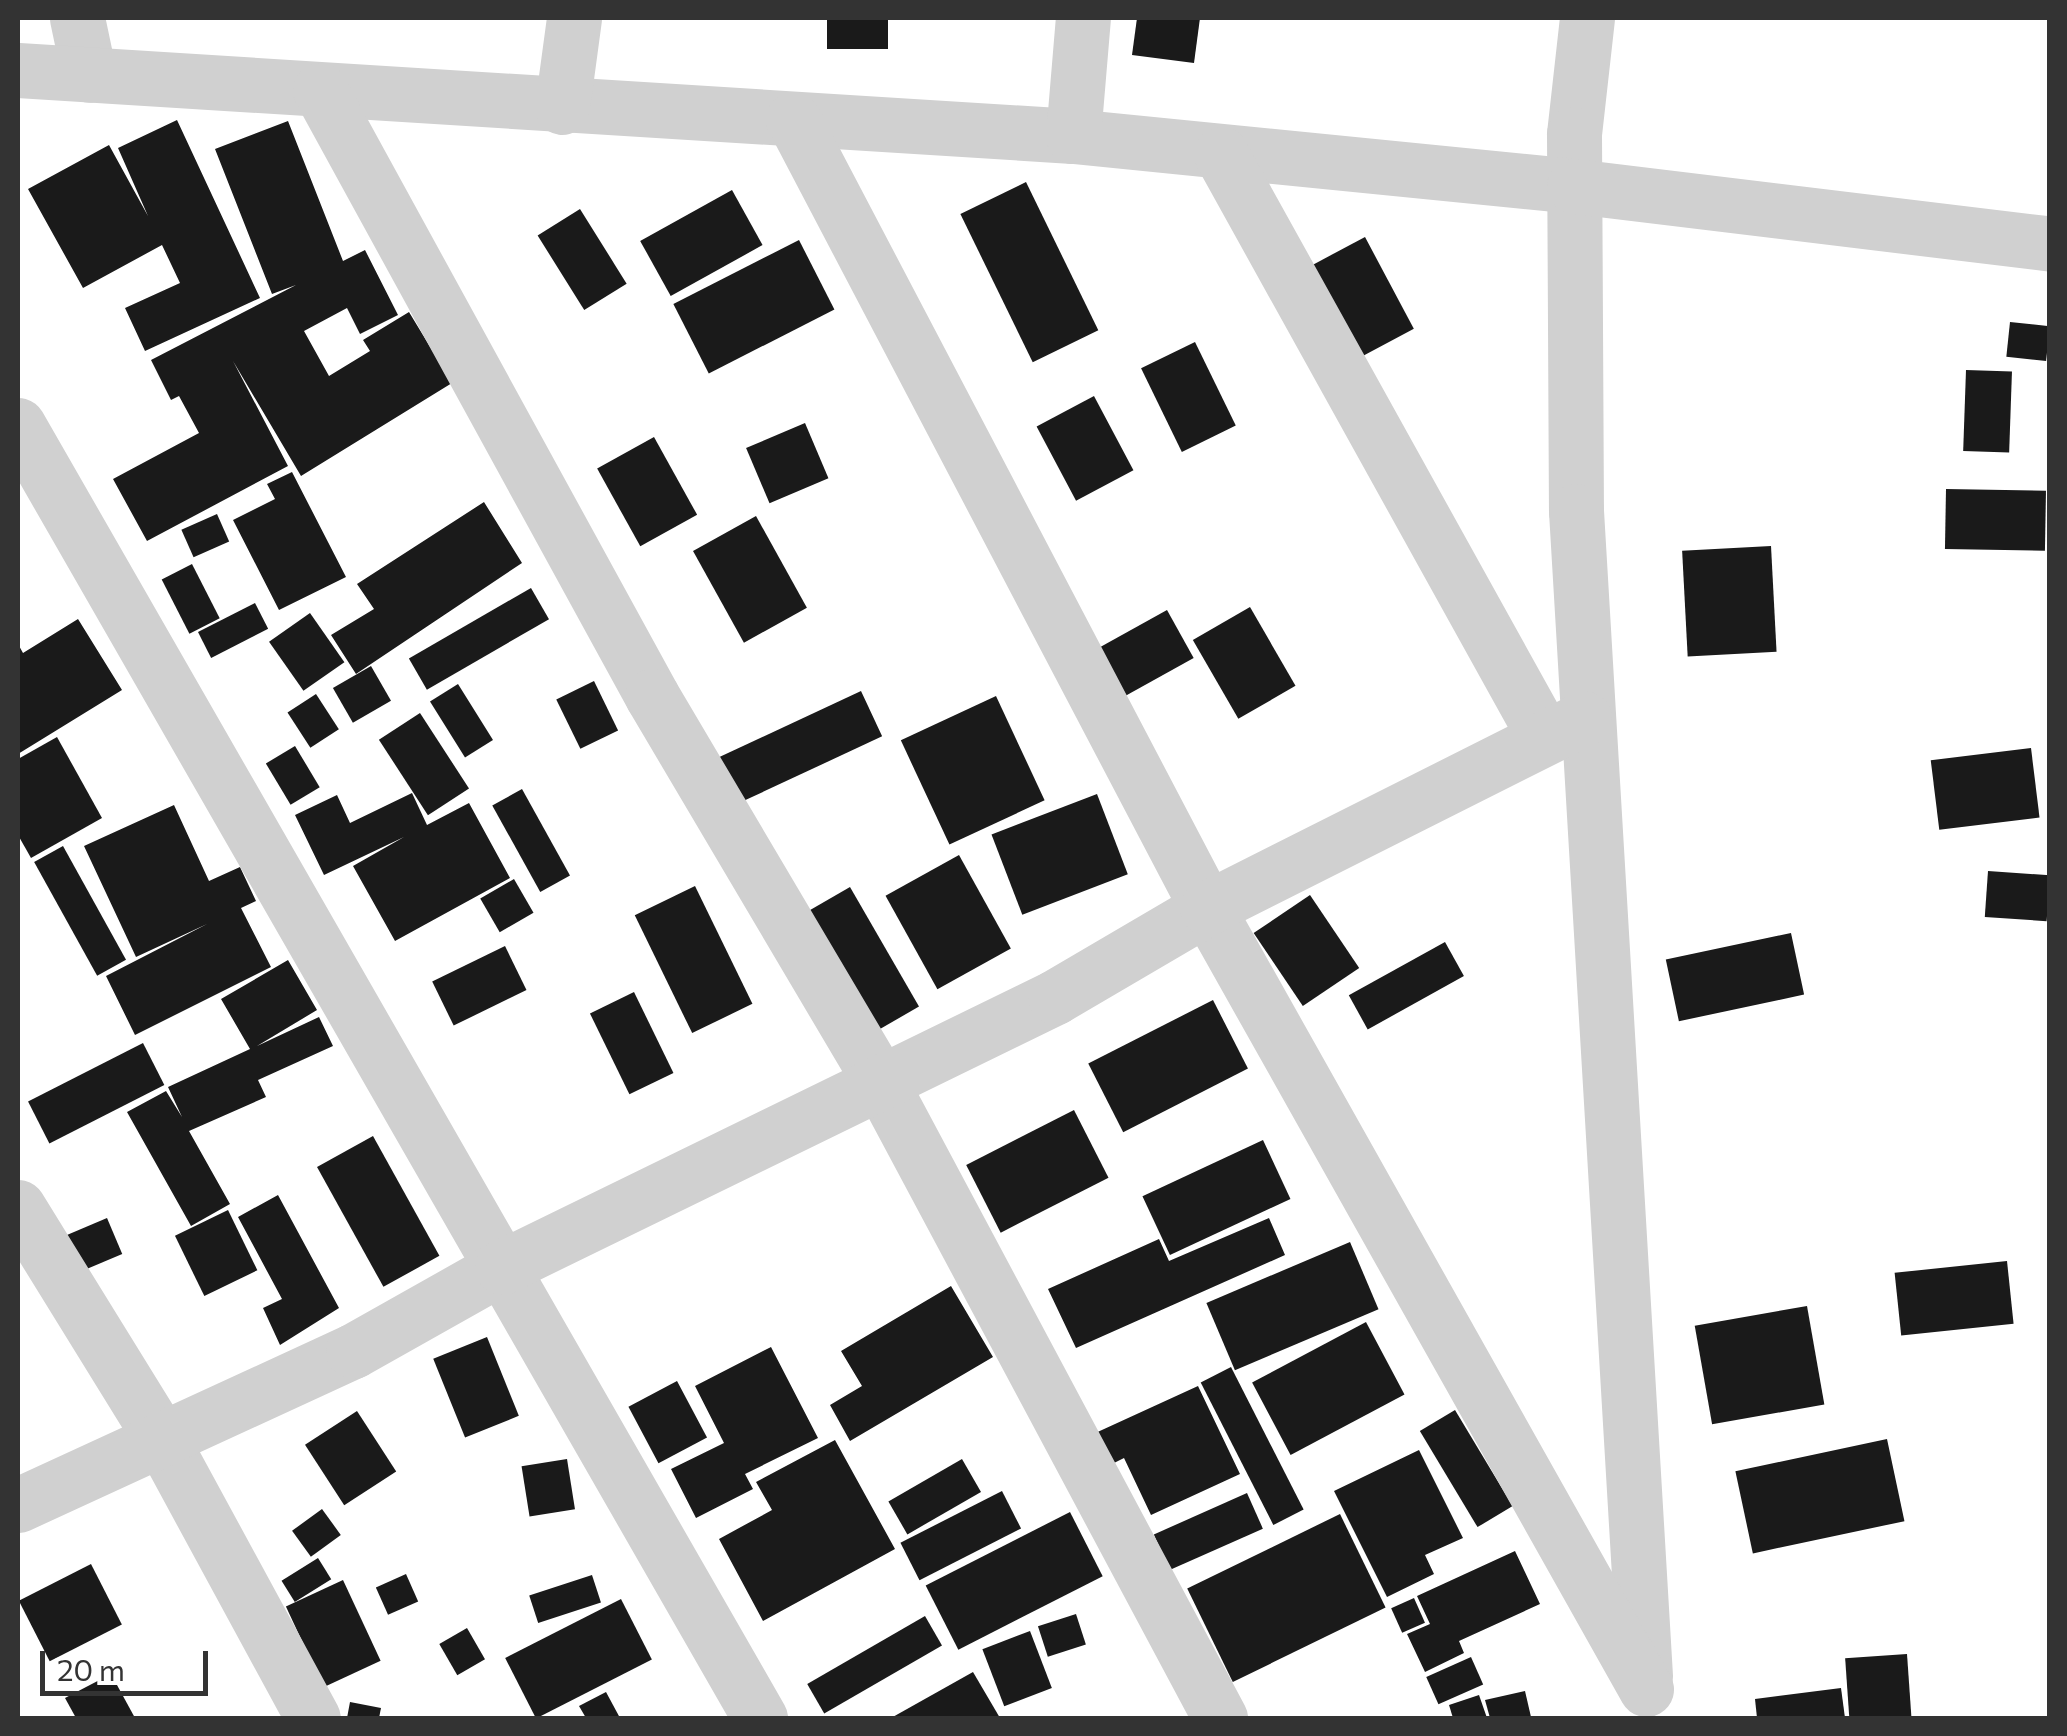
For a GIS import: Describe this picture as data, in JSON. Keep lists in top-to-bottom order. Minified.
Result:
{"scale_bar":"20 m"}
